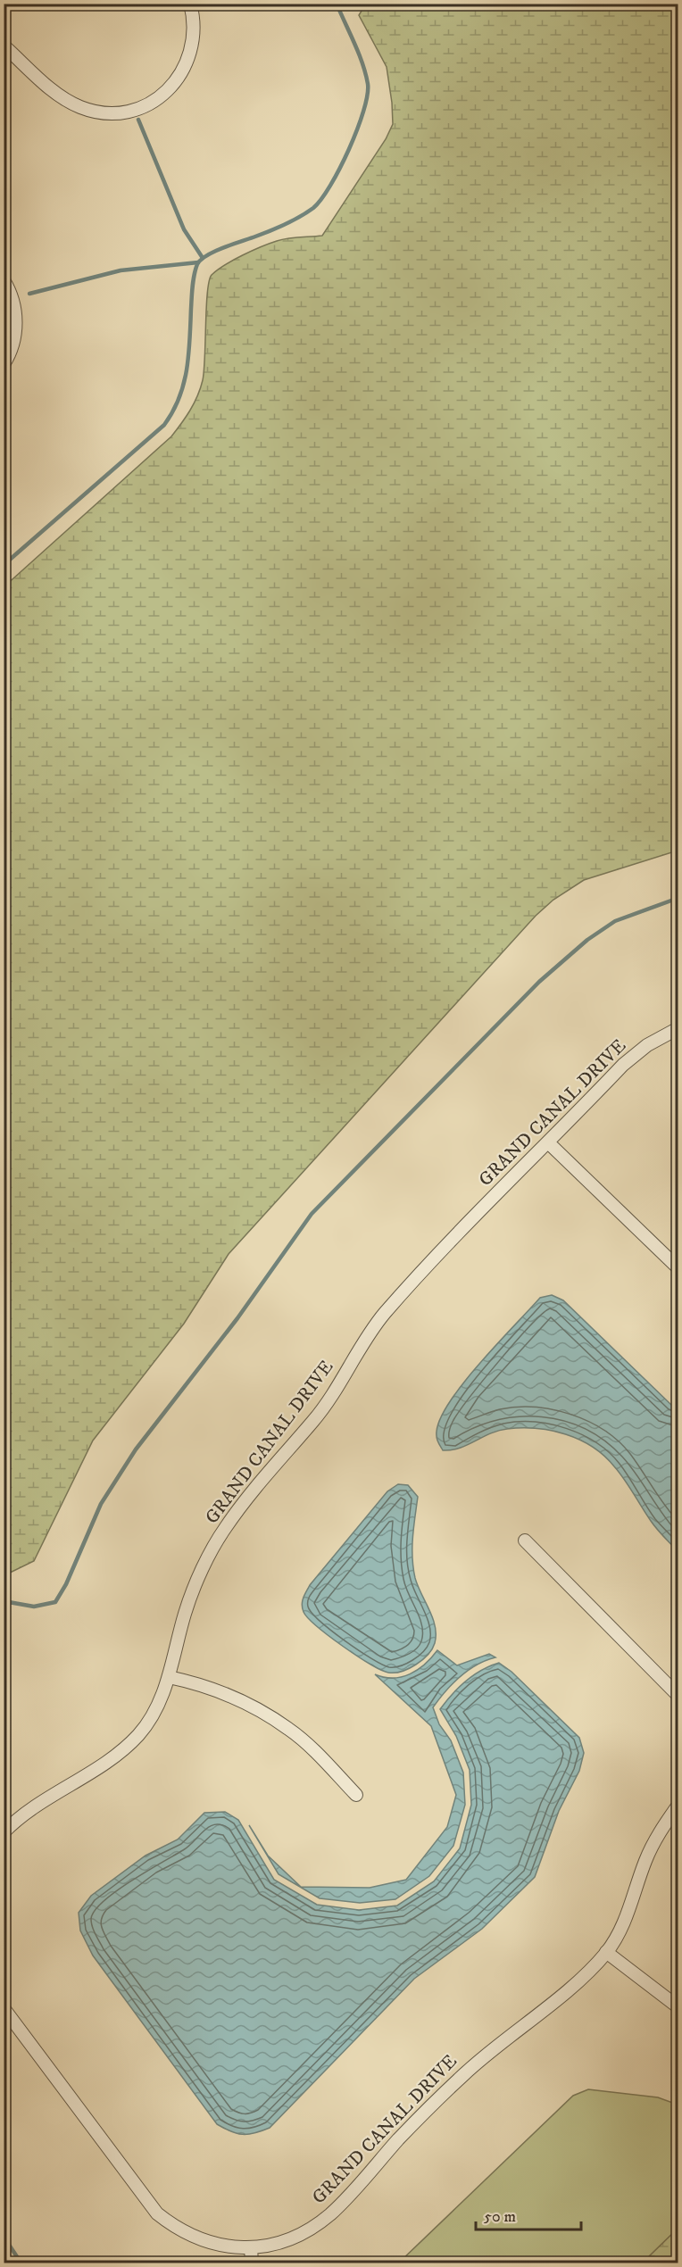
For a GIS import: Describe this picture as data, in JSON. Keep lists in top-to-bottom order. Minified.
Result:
{"streets":{"street":["GRAND CANAL DRIVE"]},"scale_bar":"50 m"}
